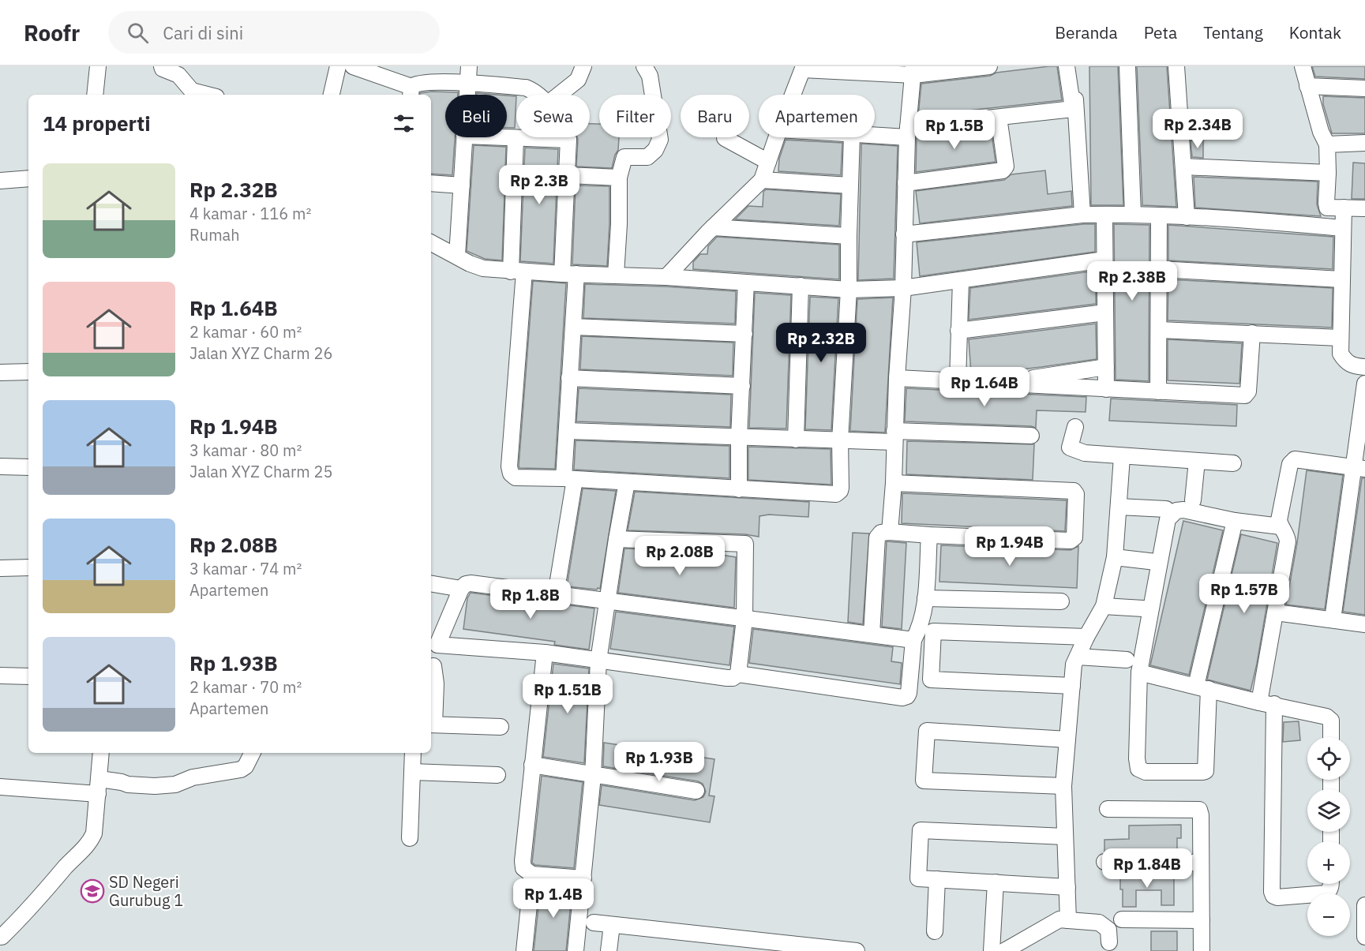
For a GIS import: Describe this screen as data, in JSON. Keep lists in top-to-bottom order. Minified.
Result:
{"places":{"school or university":["SD Negeri Gurubug 1"]},"page":{"header":"Roofr","search":"Cari di sini","nav":["Beranda","Peta","Tentang","Kontak"],"chip":["Beli","Sewa","Filter","Baru","Apartemen"],"heading":"14 properti","price":["Rp 2.34B","Rp 1.5B","Rp 2.3B","Rp 2.38B","Rp 2.32B","Rp 1.64B","Rp 1.94B","Rp 2.08B","Rp 1.57B","Rp 1.8B","Rp 1.51B","Rp 1.93B","Rp 1.84B","Rp 1.4B"],"list":[{"name":"Rp 2.32B","note":"4 kamar · 116 m² · Rumah"},{"name":"Rp 1.64B","note":"2 kamar · 60 m² · Jalan XYZ Charm 26"},{"name":"Rp 1.94B","note":"3 kamar · 80 m² · Jalan XYZ Charm 25"},{"name":"Rp 2.08B","note":"3 kamar · 74 m² · Apartemen"},{"name":"Rp 1.93B","note":"2 kamar · 70 m² · Apartemen"}],"map_buttons":["+","−"]}}
